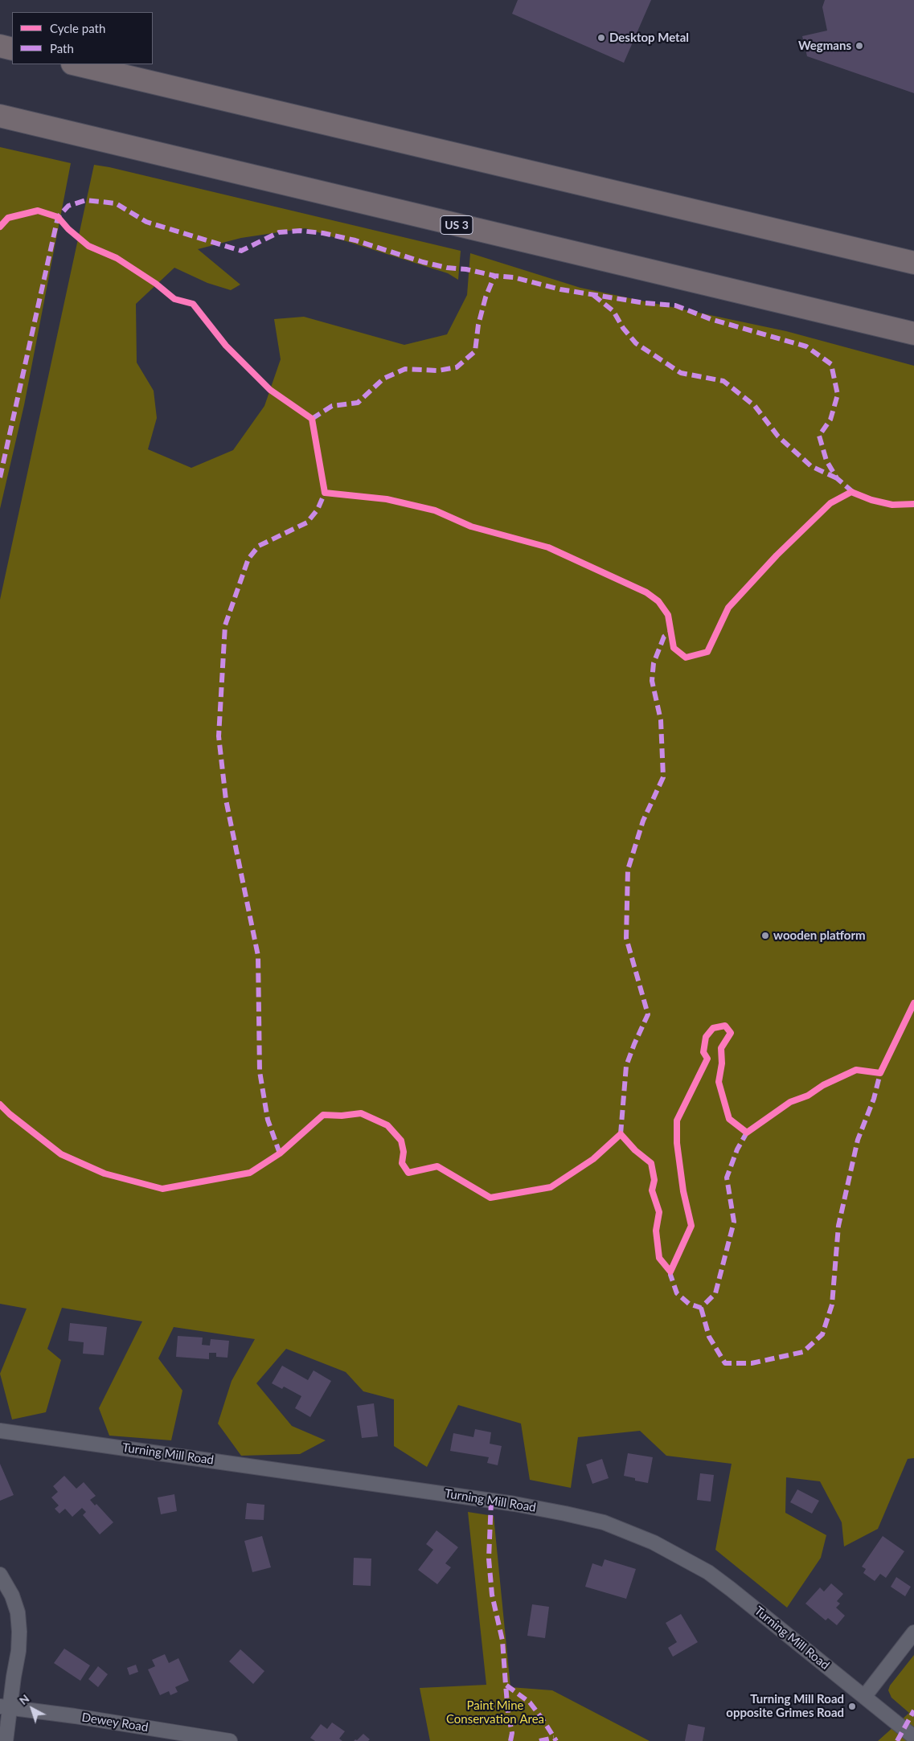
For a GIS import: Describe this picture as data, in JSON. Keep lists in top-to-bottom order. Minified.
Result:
{"streets":{"highway":["US 3"],"street":["Turning Mill Road","Dewey Road"]},"parks":["Paint Mine Conservation Area"],"places":["Desktop Metal","Wegmans","wooden platform","Turning Mill Road opposite Grimes Road"],"legend":["Cycle path","Path"],"north":"top left"}
